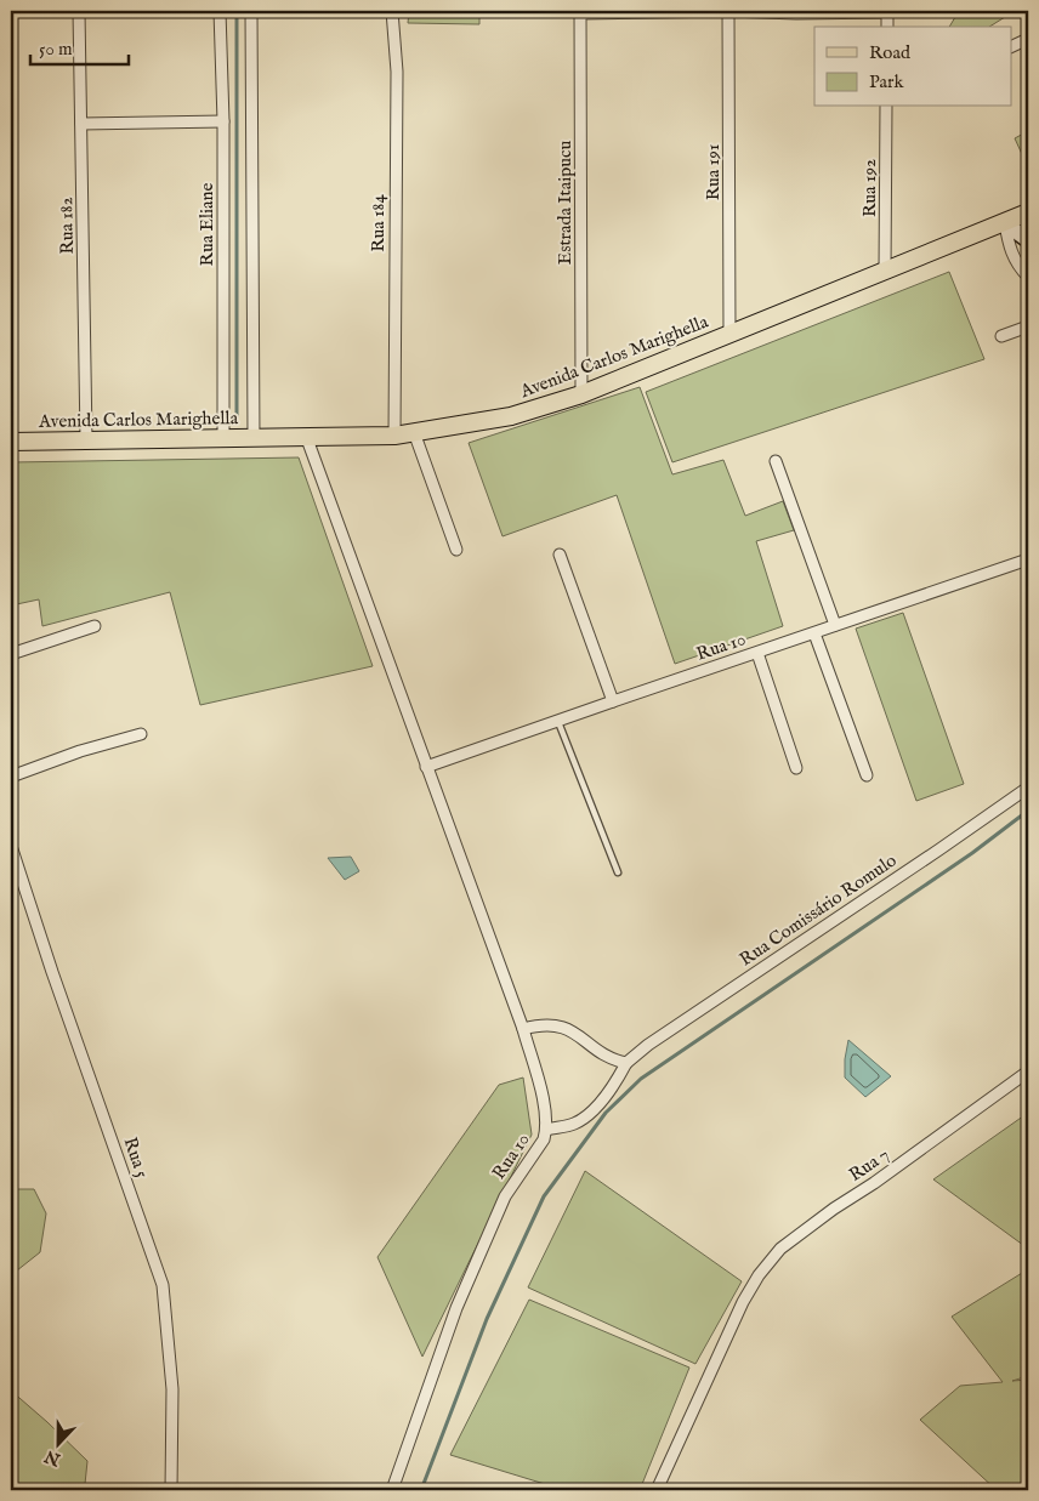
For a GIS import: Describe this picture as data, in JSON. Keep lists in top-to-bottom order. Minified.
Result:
{"streets":{"main road":["Avenida Carlos Marighella"],"street":["Rua 191","Rua 192","Estrada Itaipucu","Rua 184","Rua Eliane","Rua 182","Rua 10","Rua Comissário Romulo","Rua 5","Rua 7"]},"crossings":[["Rua 191","Avenida Carlos Marighella"],["Rua 192","Avenida Carlos Marighella"],["Estrada Itaipucu","Avenida Carlos Marighella"],["Rua 184","Avenida Carlos Marighella"],["Rua Eliane","Avenida Carlos Marighella"],["Rua 182","Avenida Carlos Marighella"],["Avenida Carlos Marighella","Rua 10"],["Rua 10","Rua Comissário Romulo"]],"legend":["Road","Park"],"scale_bar":"50 m","north":"bottom"}
